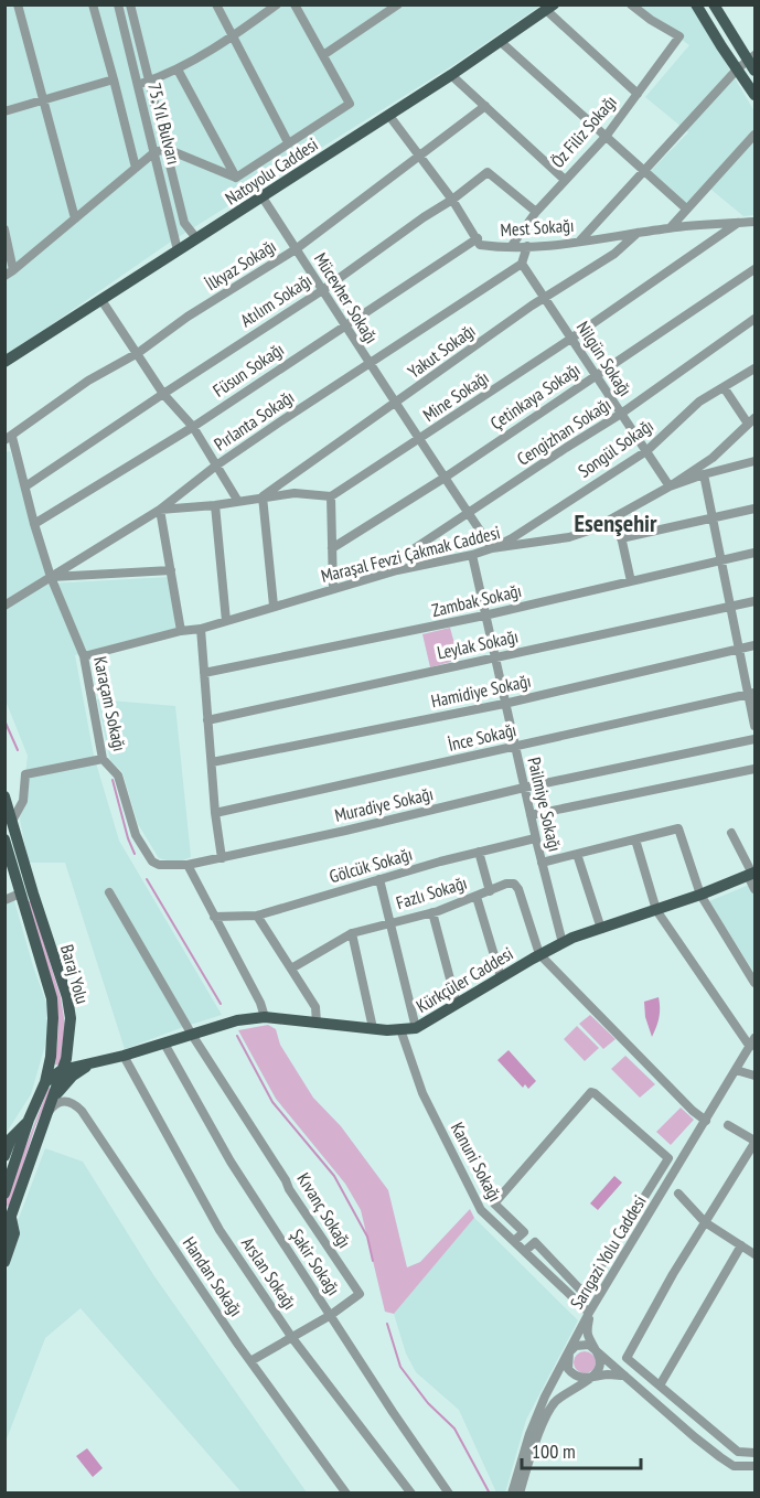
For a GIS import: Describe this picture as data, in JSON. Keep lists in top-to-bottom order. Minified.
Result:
{"streets":{"main road":["Natoyolu Caddesi","Baraj Yolu","Kürkçüler Caddesi"],"street":["75. Yıl Bulvarı","Öz Filiz Sokağı","Mest Sokağı","İlkyaz Sokağı","Mücevher Sokağı","Atılım Sokağı","Yakut Sokağı","Nilgün Sokağı","Füsun Sokağı","Mine Sokağı","Çetinkaya Sokağı","Pırlanta Sokağı","Cengizhan Sokağı","Songül Sokağı","Maraşal Fevzi Çakmak Caddesi","Zambak Sokağı","Leylak Sokağı","Hamidiye Sokağı","Karaçam Sokağı","İnce Sokağı","Muradiye Sokağı","Pailmiye Sokağı","Gölcük Sokağı","Fazlı Sokağı","Kanuni Sokağı","Kıvanç Sokağı","Sarıgazi Yolu Caddesi","Şakir Sokağı","Arslan Sokağı","Handan Sokağı"]},"crossings":[["75. Yıl Bulvarı","Natoyolu Caddesi"],["Öz Filiz Sokağı","Mest Sokağı"],["Öz Filiz Sokağı","Atılım Sokağı"],["Natoyolu Caddesi","Mest Sokağı"],["Natoyolu Caddesi","Mücevher Sokağı"],["Mest Sokağı","İlkyaz Sokağı"],["Mest Sokağı","Atılım Sokağı"],["Mest Sokağı","Yakut Sokağı"],["Mest Sokağı","Füsun Sokağı"],["Mest Sokağı","Mine Sokağı"],["İlkyaz Sokağı","Mücevher Sokağı"],["İlkyaz Sokağı","Karaçam Sokağı"],["Mücevher Sokağı","Atılım Sokağı"],["Mücevher Sokağı","Yakut Sokağı"],["Mücevher Sokağı","Füsun Sokağı"],["Mücevher Sokağı","Mine Sokağı"],["Mücevher Sokağı","Çetinkaya Sokağı"],["Mücevher Sokağı","Pırlanta Sokağı"],["Mücevher Sokağı","Cengizhan Sokağı"],["Mücevher Sokağı","Songül Sokağı"],["Mücevher Sokağı","Maraşal Fevzi Çakmak Caddesi"],["Atılım Sokağı","Karaçam Sokağı"],["Yakut Sokağı","Nilgün Sokağı"],["Nilgün Sokağı","Mine Sokağı"],["Nilgün Sokağı","Çetinkaya Sokağı"],["Nilgün Sokağı","Pırlanta Sokağı"],["Nilgün Sokağı","Cengizhan Sokağı"],["Nilgün Sokağı","Songül Sokağı"],["Nilgün Sokağı","Maraşal Fevzi Çakmak Caddesi"],["Füsun Sokağı","Karaçam Sokağı"],["Pırlanta Sokağı","Karaçam Sokağı"],["Cengizhan Sokağı","Maraşal Fevzi Çakmak Caddesi"],["Songül Sokağı","Maraşal Fevzi Çakmak Caddesi"],["Maraşal Fevzi Çakmak Caddesi","Karaçam Sokağı"],["Maraşal Fevzi Çakmak Caddesi","Pailmiye Sokağı"],["Zambak Sokağı","Pailmiye Sokağı"],["Leylak Sokağı","Pailmiye Sokağı"],["Hamidiye Sokağı","Pailmiye Sokağı"],["Karaçam Sokağı","Muradiye Sokağı"],["İnce Sokağı","Pailmiye Sokağı"],["Muradiye Sokağı","Pailmiye Sokağı"],["Pailmiye Sokağı","Gölcük Sokağı"],["Pailmiye Sokağı","Kürkçüler Caddesi"],["Fazlı Sokağı","Kürkçüler Caddesi"],["Baraj Yolu","Kürkçüler Caddesi"],["Baraj Yolu","Handan Sokağı"],["Kürkçüler Caddesi","Kanuni Sokağı"],["Kürkçüler Caddesi","Kıvanç Sokağı"],["Kürkçüler Caddesi","Şakir Sokağı"],["Kürkçüler Caddesi","Arslan Sokağı"],["Kanuni Sokağı","Sarıgazi Yolu Caddesi"],["Kıvanç Sokağı","Şakir Sokağı"],["Kıvanç Sokağı","Arslan Sokağı"],["Kıvanç Sokağı","Handan Sokağı"]],"districts":["Esenşehir"],"scale_bar":"100 m"}
